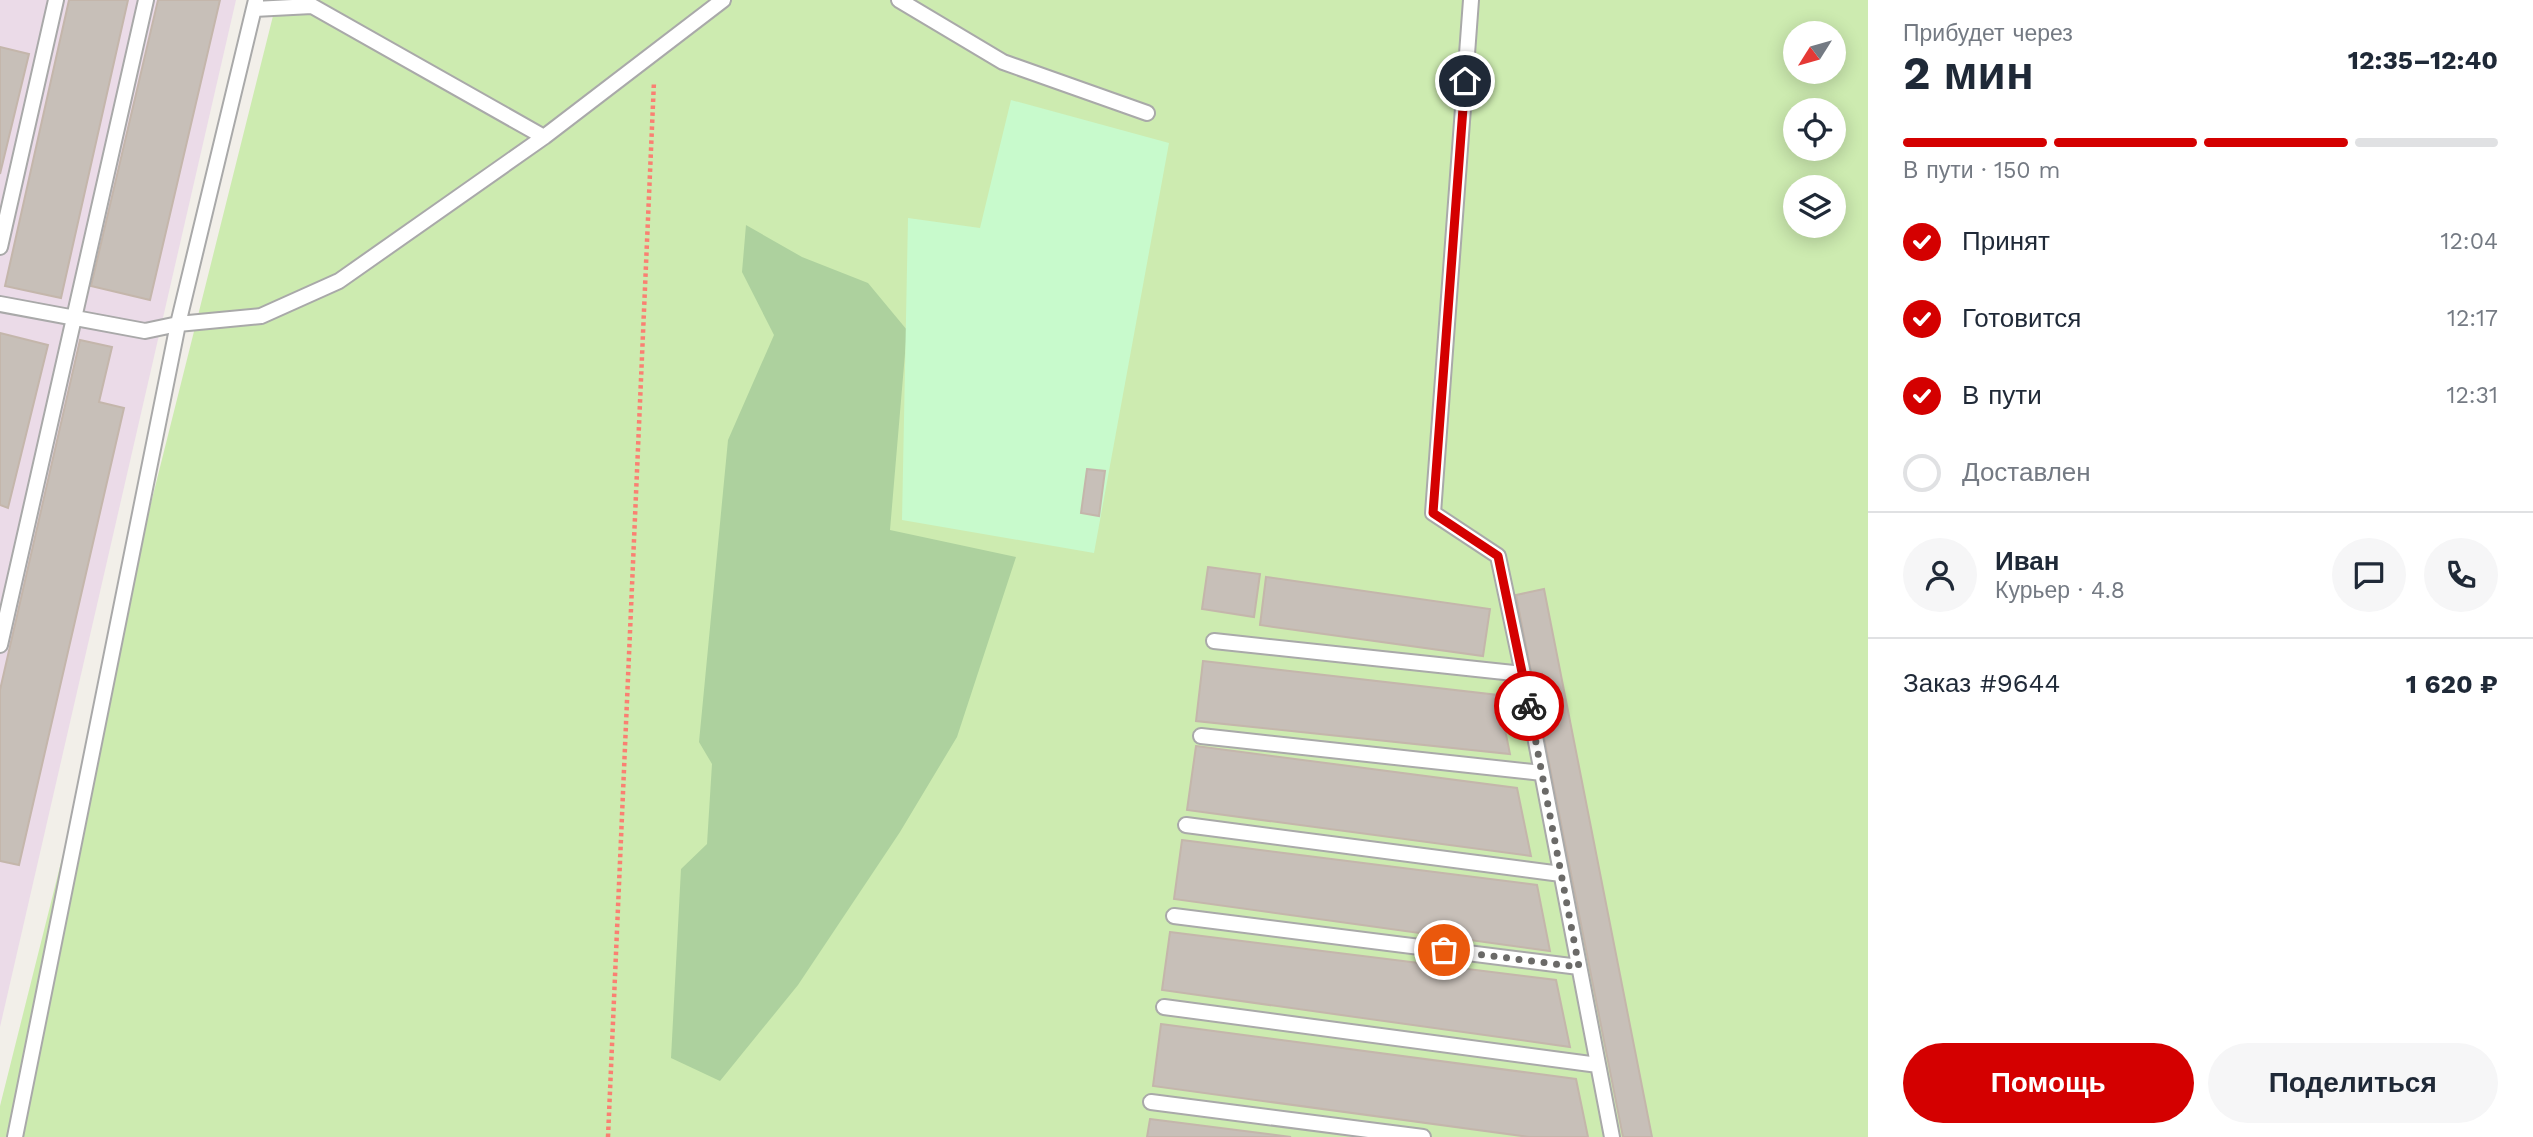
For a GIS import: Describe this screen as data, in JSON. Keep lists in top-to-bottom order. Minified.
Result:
{"north":"bottom left","page":{"heading":["2 мин","Прибудет через","12:35–12:40"],"panel":["Иван","Курьер · 4.8","Заказ #9644","1 620 ₽"],"bar":"В пути · 150 m","list":[["Принят","12:04"],["Готовится","12:17"],["В пути","12:31"],"Доставлен"],"buttons":["Помощь","Поделиться"]}}
